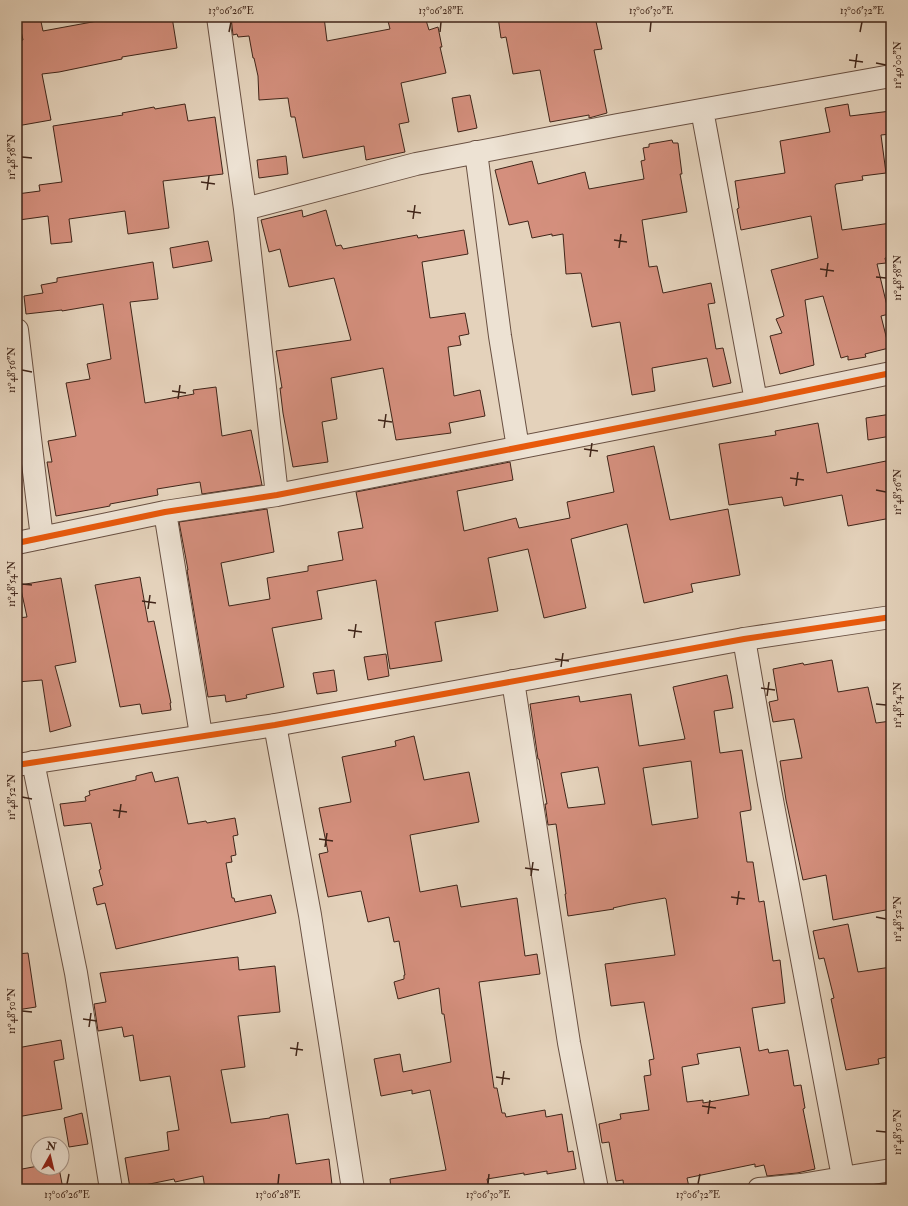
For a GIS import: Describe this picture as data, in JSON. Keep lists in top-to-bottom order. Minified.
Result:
{"north":"top","coordinates":["13°06'26\"E","13°06'28\"E","13°06'30\"E","13°06'32\"E","11°49'00\"N","11°48'58\"N","11°48'56\"N","11°48'54\"N","11°48'52\"N","11°48'50\"N"]}
